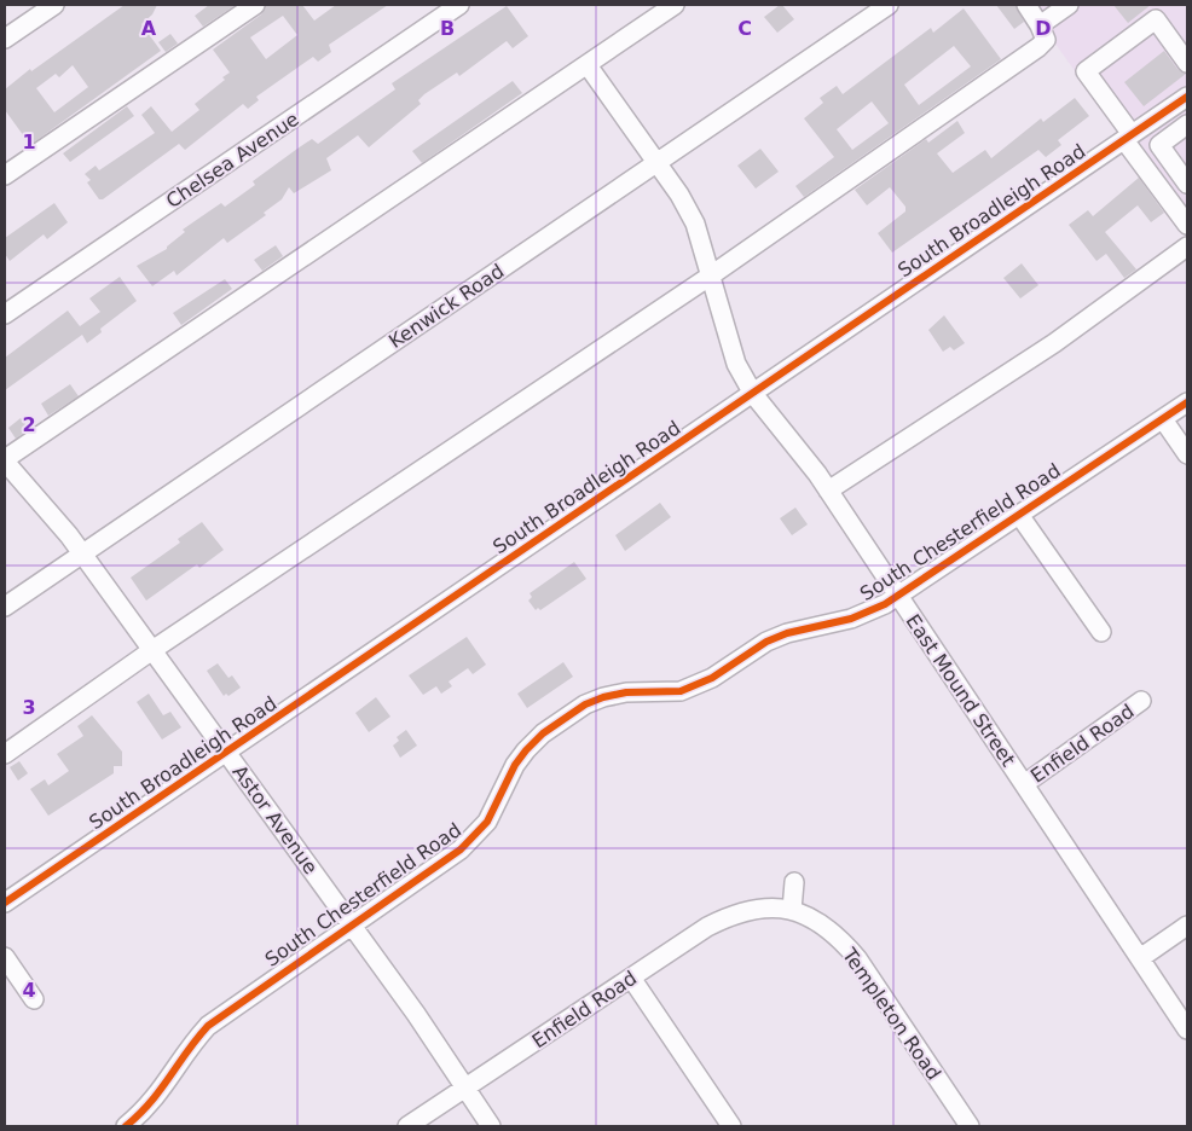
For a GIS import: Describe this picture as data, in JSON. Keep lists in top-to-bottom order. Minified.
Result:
{"streets":{"street":["Chelsea Avenue","South Broadleigh Road","Kenwick Road","South Chesterfield Road","East Mound Street","Enfield Road","Astor Avenue","Templeton Road"]},"crossings":[["South Broadleigh Road","East Mound Street"],["South Broadleigh Road","Astor Avenue"],["Kenwick Road","East Mound Street"],["Kenwick Road","Astor Avenue"],["South Chesterfield Road","East Mound Street"],["South Chesterfield Road","Astor Avenue"],["East Mound Street","Enfield Road"],["Enfield Road","Astor Avenue"],["Enfield Road","Templeton Road"]],"grid":{"columns":["A","B","C","D"],"rows":["1","2","3","4"]}}
